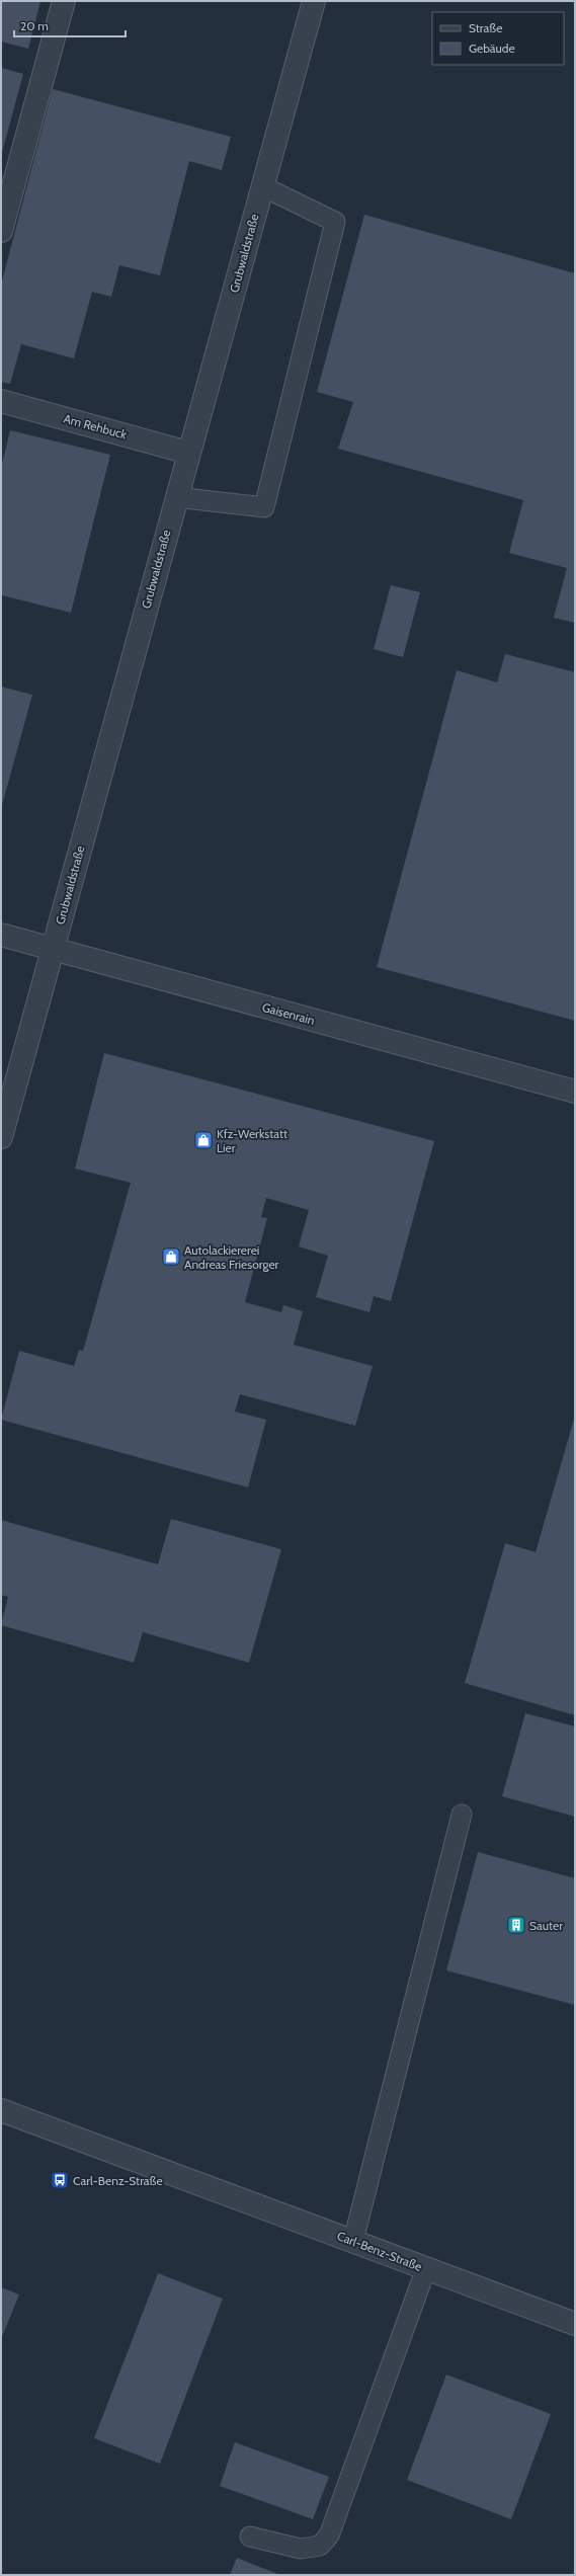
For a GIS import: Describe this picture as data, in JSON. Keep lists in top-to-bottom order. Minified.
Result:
{"streets":{"street":["Grubwaldstraße","Am Rehbuck","Gaisenrain","Carl-Benz-Straße"]},"crossings":[["Grubwaldstraße","Am Rehbuck"],["Grubwaldstraße","Gaisenrain"]],"places":{"shop":["Kfz-Werkstatt Lier","Autolackiererei Andreas Friesorger"],"building":["Sauter"],"bus stop":["Carl-Benz-Straße"]},"legend":["Straße","Gebäude"],"scale_bar":"20 m"}
